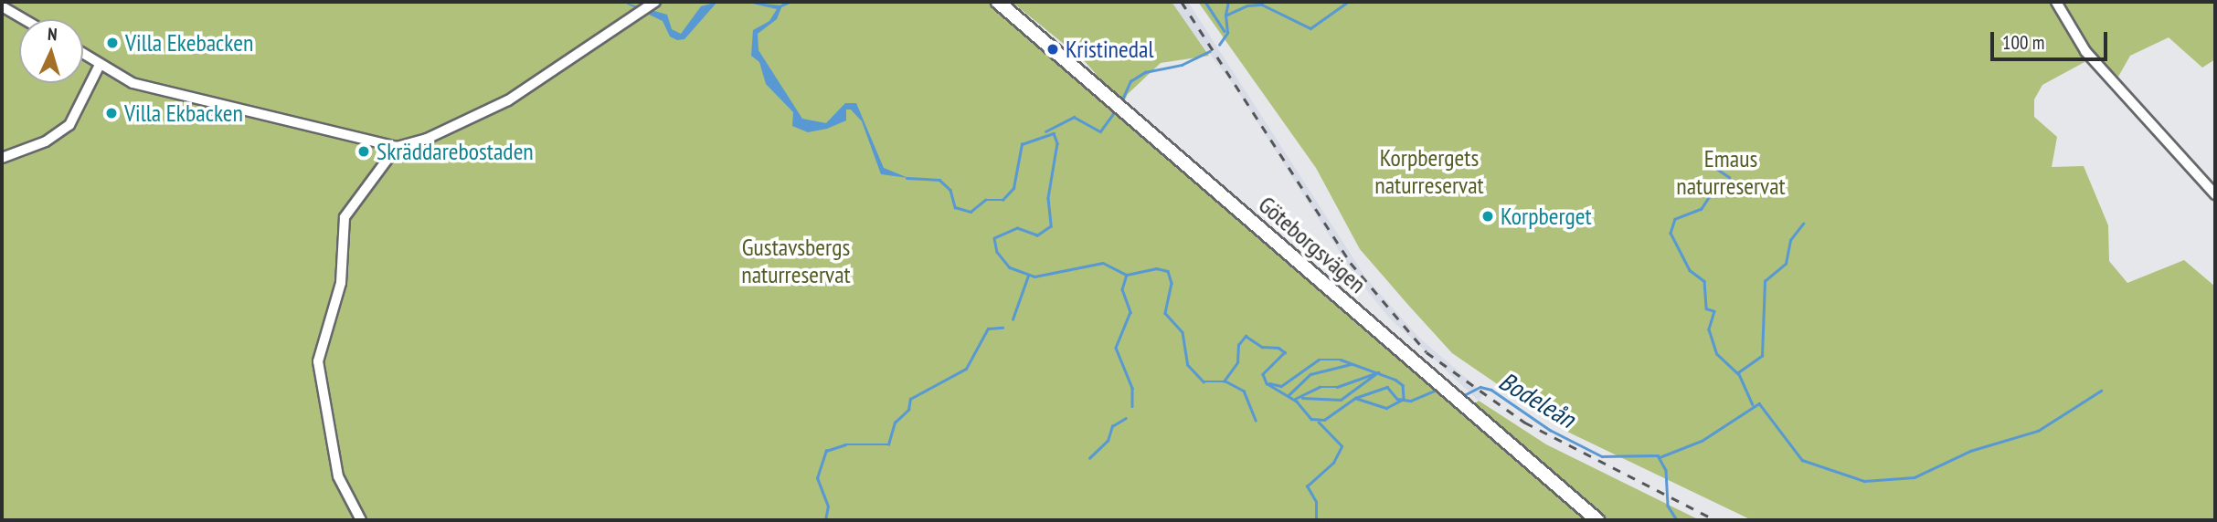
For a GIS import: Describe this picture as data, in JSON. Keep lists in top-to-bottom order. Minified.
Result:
{"streets":{"street":["Göteborgsvägen"]},"water":["Bodeleån"],"parks":["Korpbergets naturreservat","Emaus naturreservat","Gustavsbergs naturreservat"],"places":["Villa Ekebacken","Kristinedal","Villa Ekbacken","Skräddarebostaden","Korpberget"],"scale_bar":"100 m","north":"top"}
